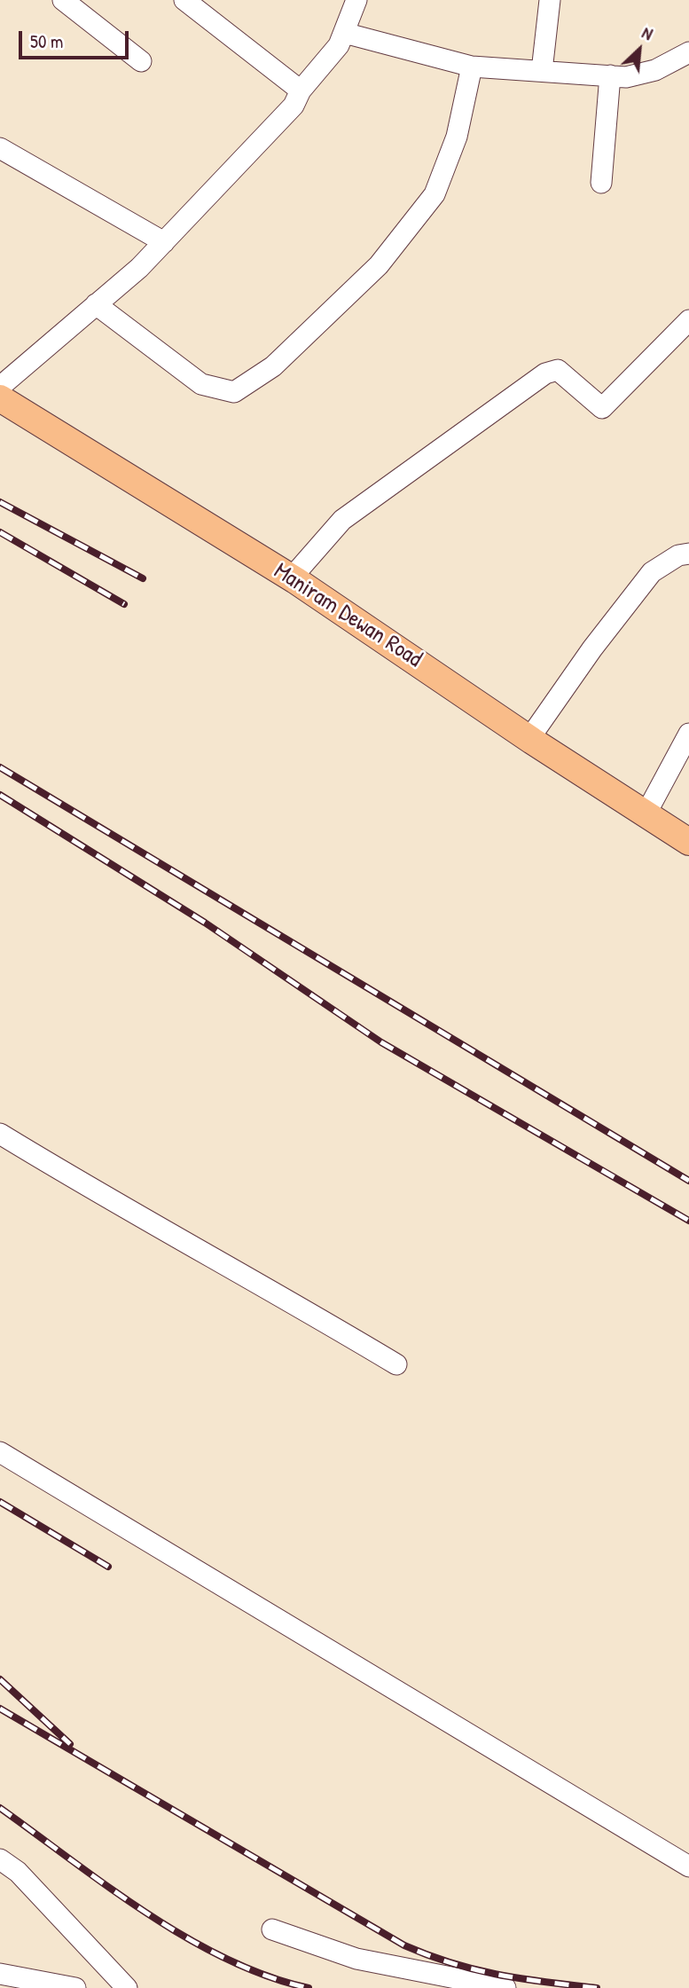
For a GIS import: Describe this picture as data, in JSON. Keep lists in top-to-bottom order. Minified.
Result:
{"streets":{"main road":["Maniram Dewan Road"]},"scale_bar":"50 m","north":"top right"}
